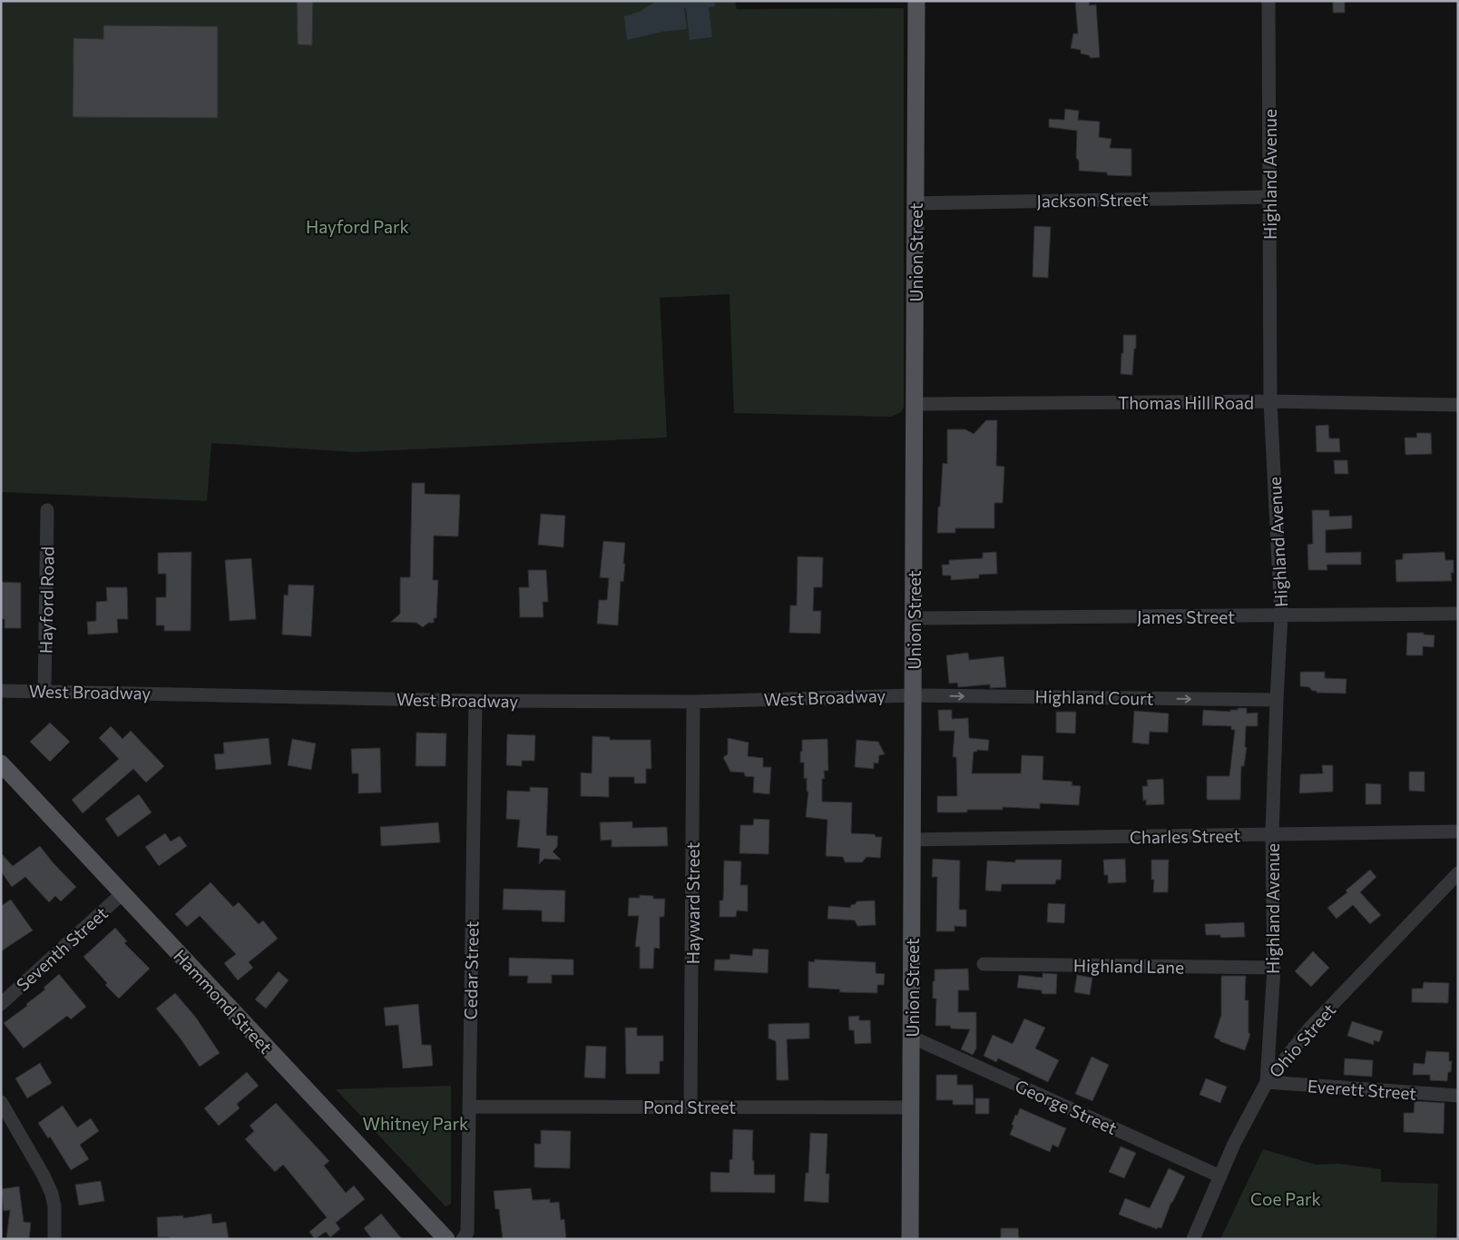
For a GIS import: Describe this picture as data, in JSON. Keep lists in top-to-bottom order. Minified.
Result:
{"streets":{"main road":["Union Street","Hammond Street"],"street":["Highland Avenue","Jackson Street","Thomas Hill Road","Hayford Road","James Street","West Broadway","Highland Court","Charles Street","Hayward Street","Seventh Street","Highland Lane","Cedar Street","Ohio Street","Everett Street","Pond Street","George Street"]},"crossings":[["Highland Avenue","Jackson Street"],["Highland Avenue","Thomas Hill Road"],["Highland Avenue","James Street"],["Highland Avenue","Highland Court"],["Highland Avenue","Charles Street"],["Highland Avenue","Highland Lane"],["Highland Avenue","Ohio Street"],["Highland Avenue","Everett Street"],["Jackson Street","Union Street"],["Union Street","Thomas Hill Road"],["Union Street","James Street"],["Union Street","West Broadway"],["Union Street","Highland Court"],["Union Street","Charles Street"],["Union Street","Pond Street"],["Union Street","George Street"],["Hayford Road","West Broadway"],["West Broadway","Highland Court"],["West Broadway","Hayward Street"],["West Broadway","Cedar Street"],["Hayward Street","Pond Street"],["Seventh Street","Hammond Street"],["Cedar Street","Pond Street"],["Ohio Street","Everett Street"],["Ohio Street","George Street"]],"one_way":["Highland Court"],"parks":["Hayford Park","Whitney Park","Coe Park"]}
